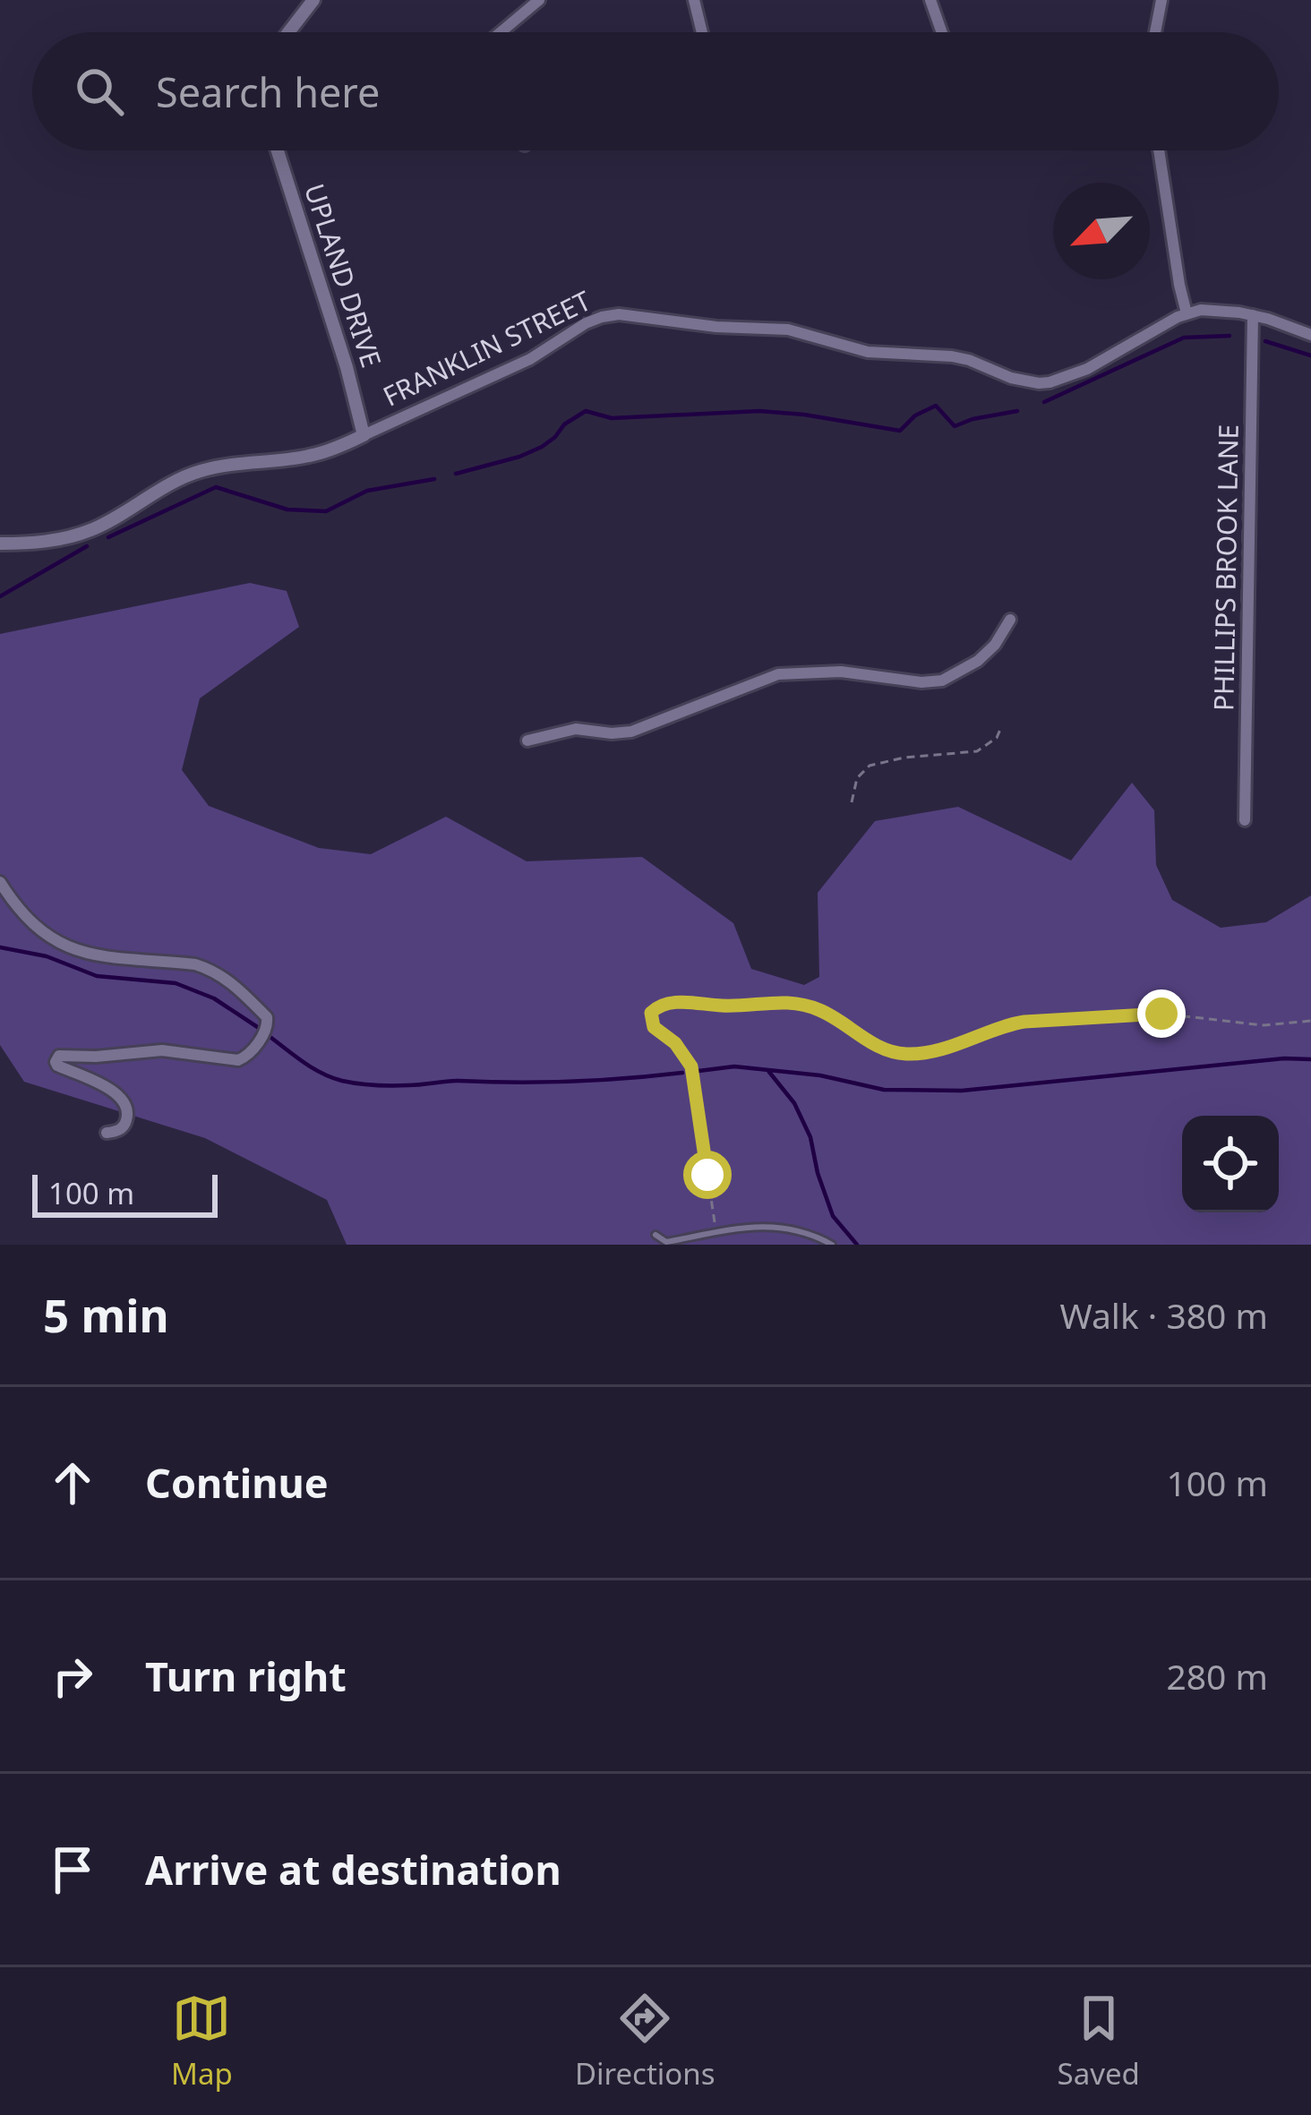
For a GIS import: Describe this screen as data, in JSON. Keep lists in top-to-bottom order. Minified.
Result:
{"streets":{"street":["UPLAND DRIVE","FRANKLIN STREET","PHILLIPS BROOK LANE"]},"crossings":[["UPLAND DRIVE","FRANKLIN STREET"],["FRANKLIN STREET","PHILLIPS BROOK LANE"]],"scale_bar":"100 m","north":"bottom left","page":{"search":"Search here","scale":"100 m","heading":["5 min","Walk · 380 m"],"list":[["Continue","100 m"],["Turn right","280 m"],"Arrive at destination"],"nav":["Map","Directions","Saved"]}}
